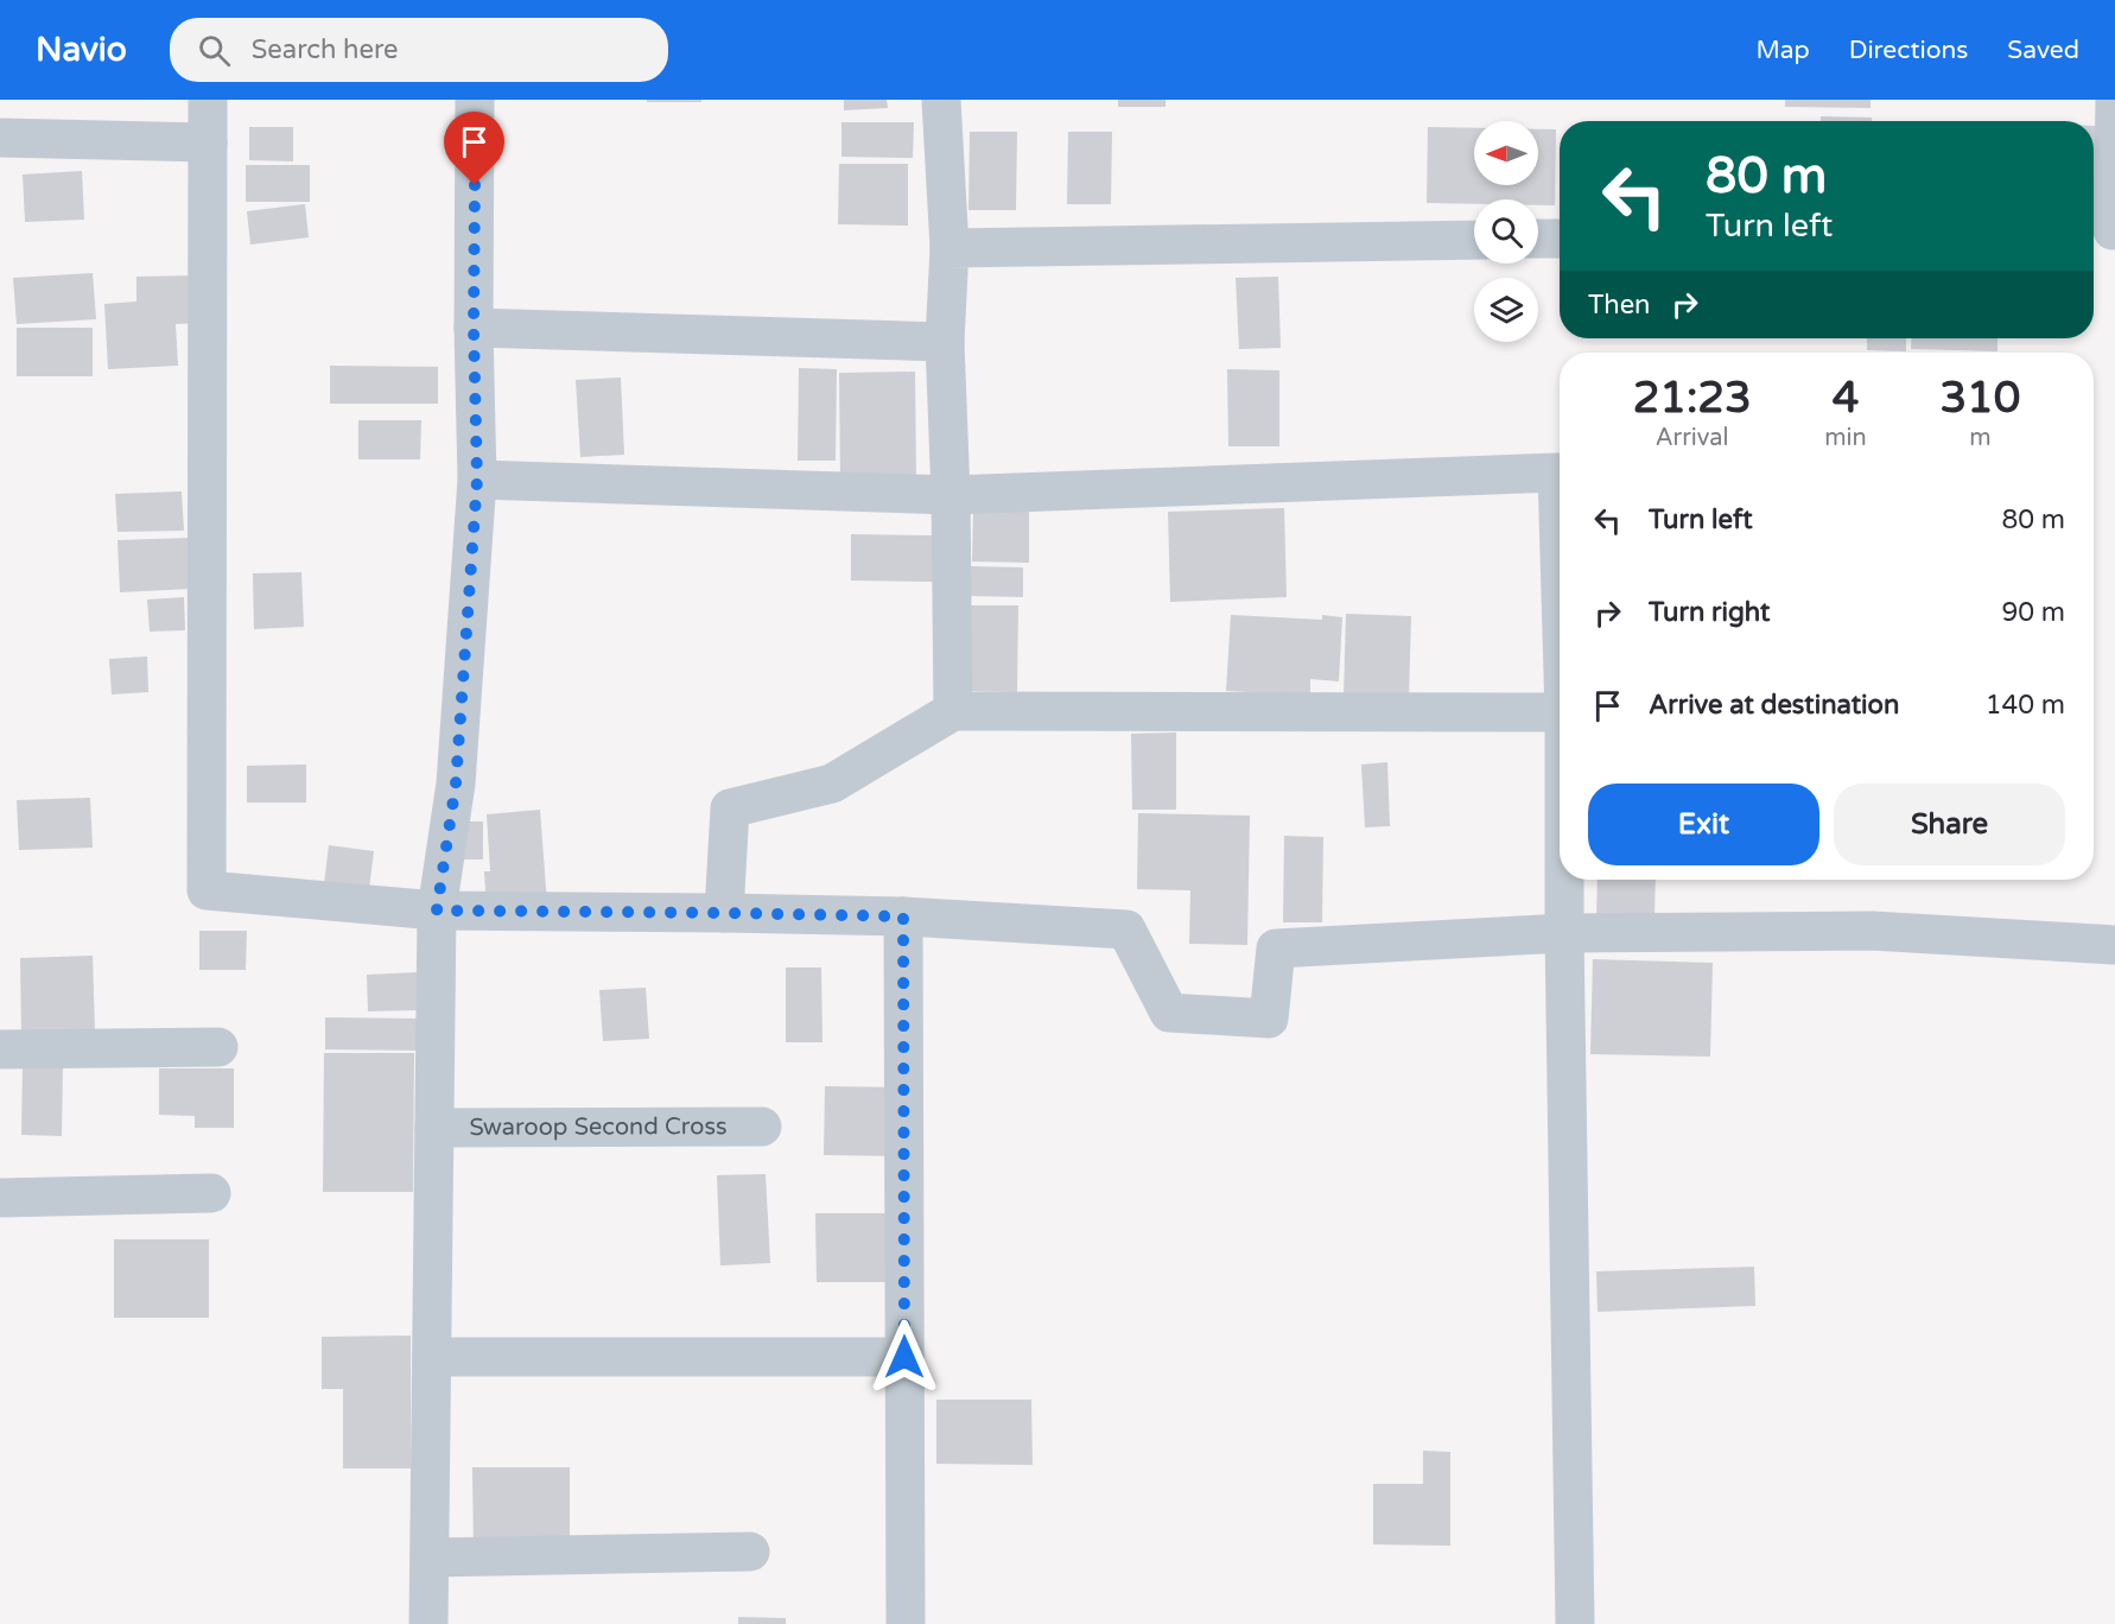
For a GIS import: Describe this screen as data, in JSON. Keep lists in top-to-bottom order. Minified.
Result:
{"streets":{"street":["Swaroop Second Cross"]},"north":"left","page":{"header":"Navio","search":"Search here","nav":["Map","Directions","Saved"],"turn":["80 m","Turn left"],"then":"Then","eta":["21:23","Arrival","4","min","310","m"],"list":[{"name":"Turn left","value":"80 m"},{"name":"Turn right","value":"90 m"},{"name":"Arrive at destination","value":"140 m"}],"buttons":["Exit","Share"]}}
